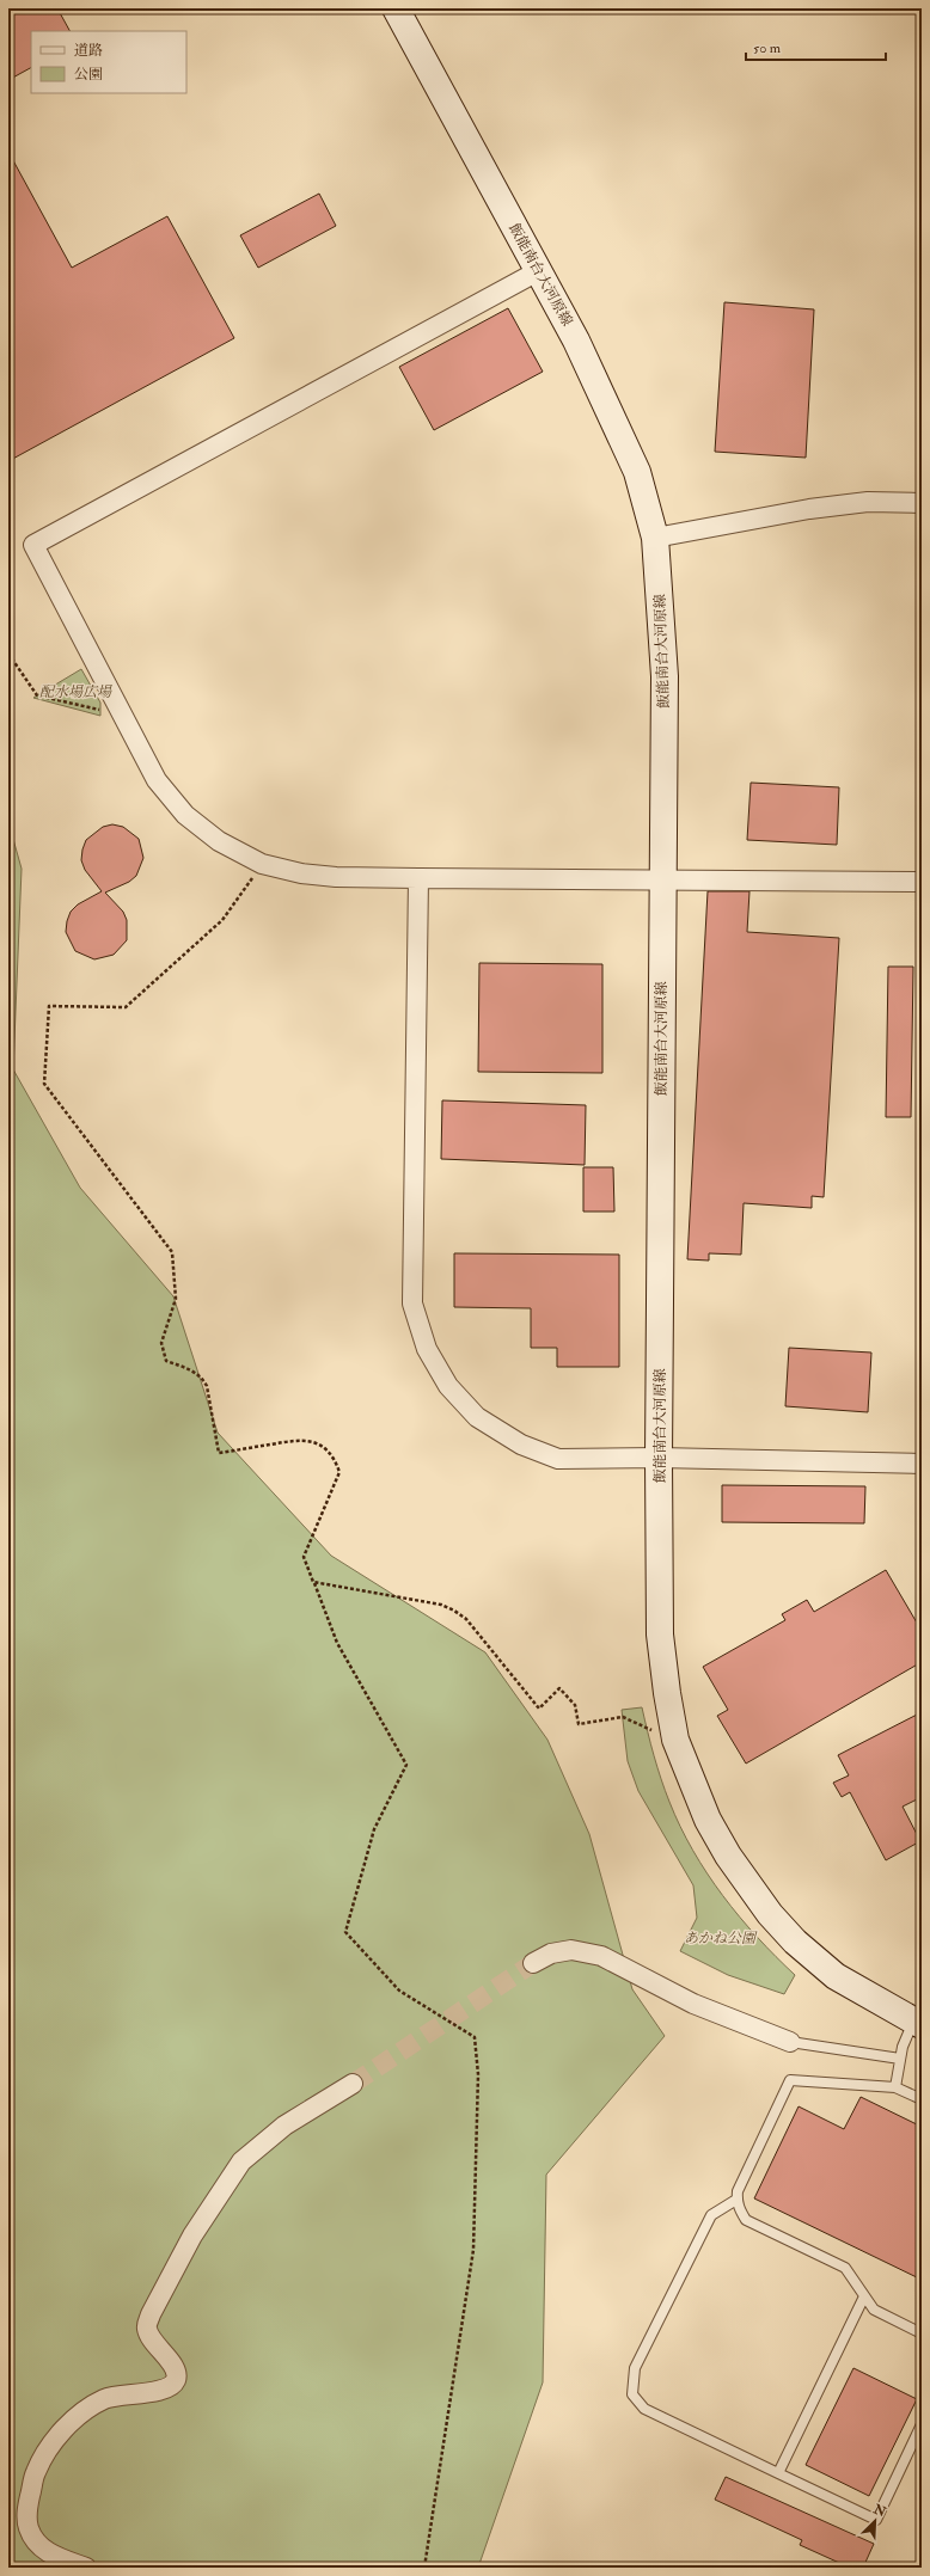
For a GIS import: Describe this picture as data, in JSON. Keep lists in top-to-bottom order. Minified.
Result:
{"streets":{"street":["飯能南台大河原線"]},"parks":["配水場広場","あかね公園"],"legend":["道路","公園"],"scale_bar":"50 m","north":"top right"}
